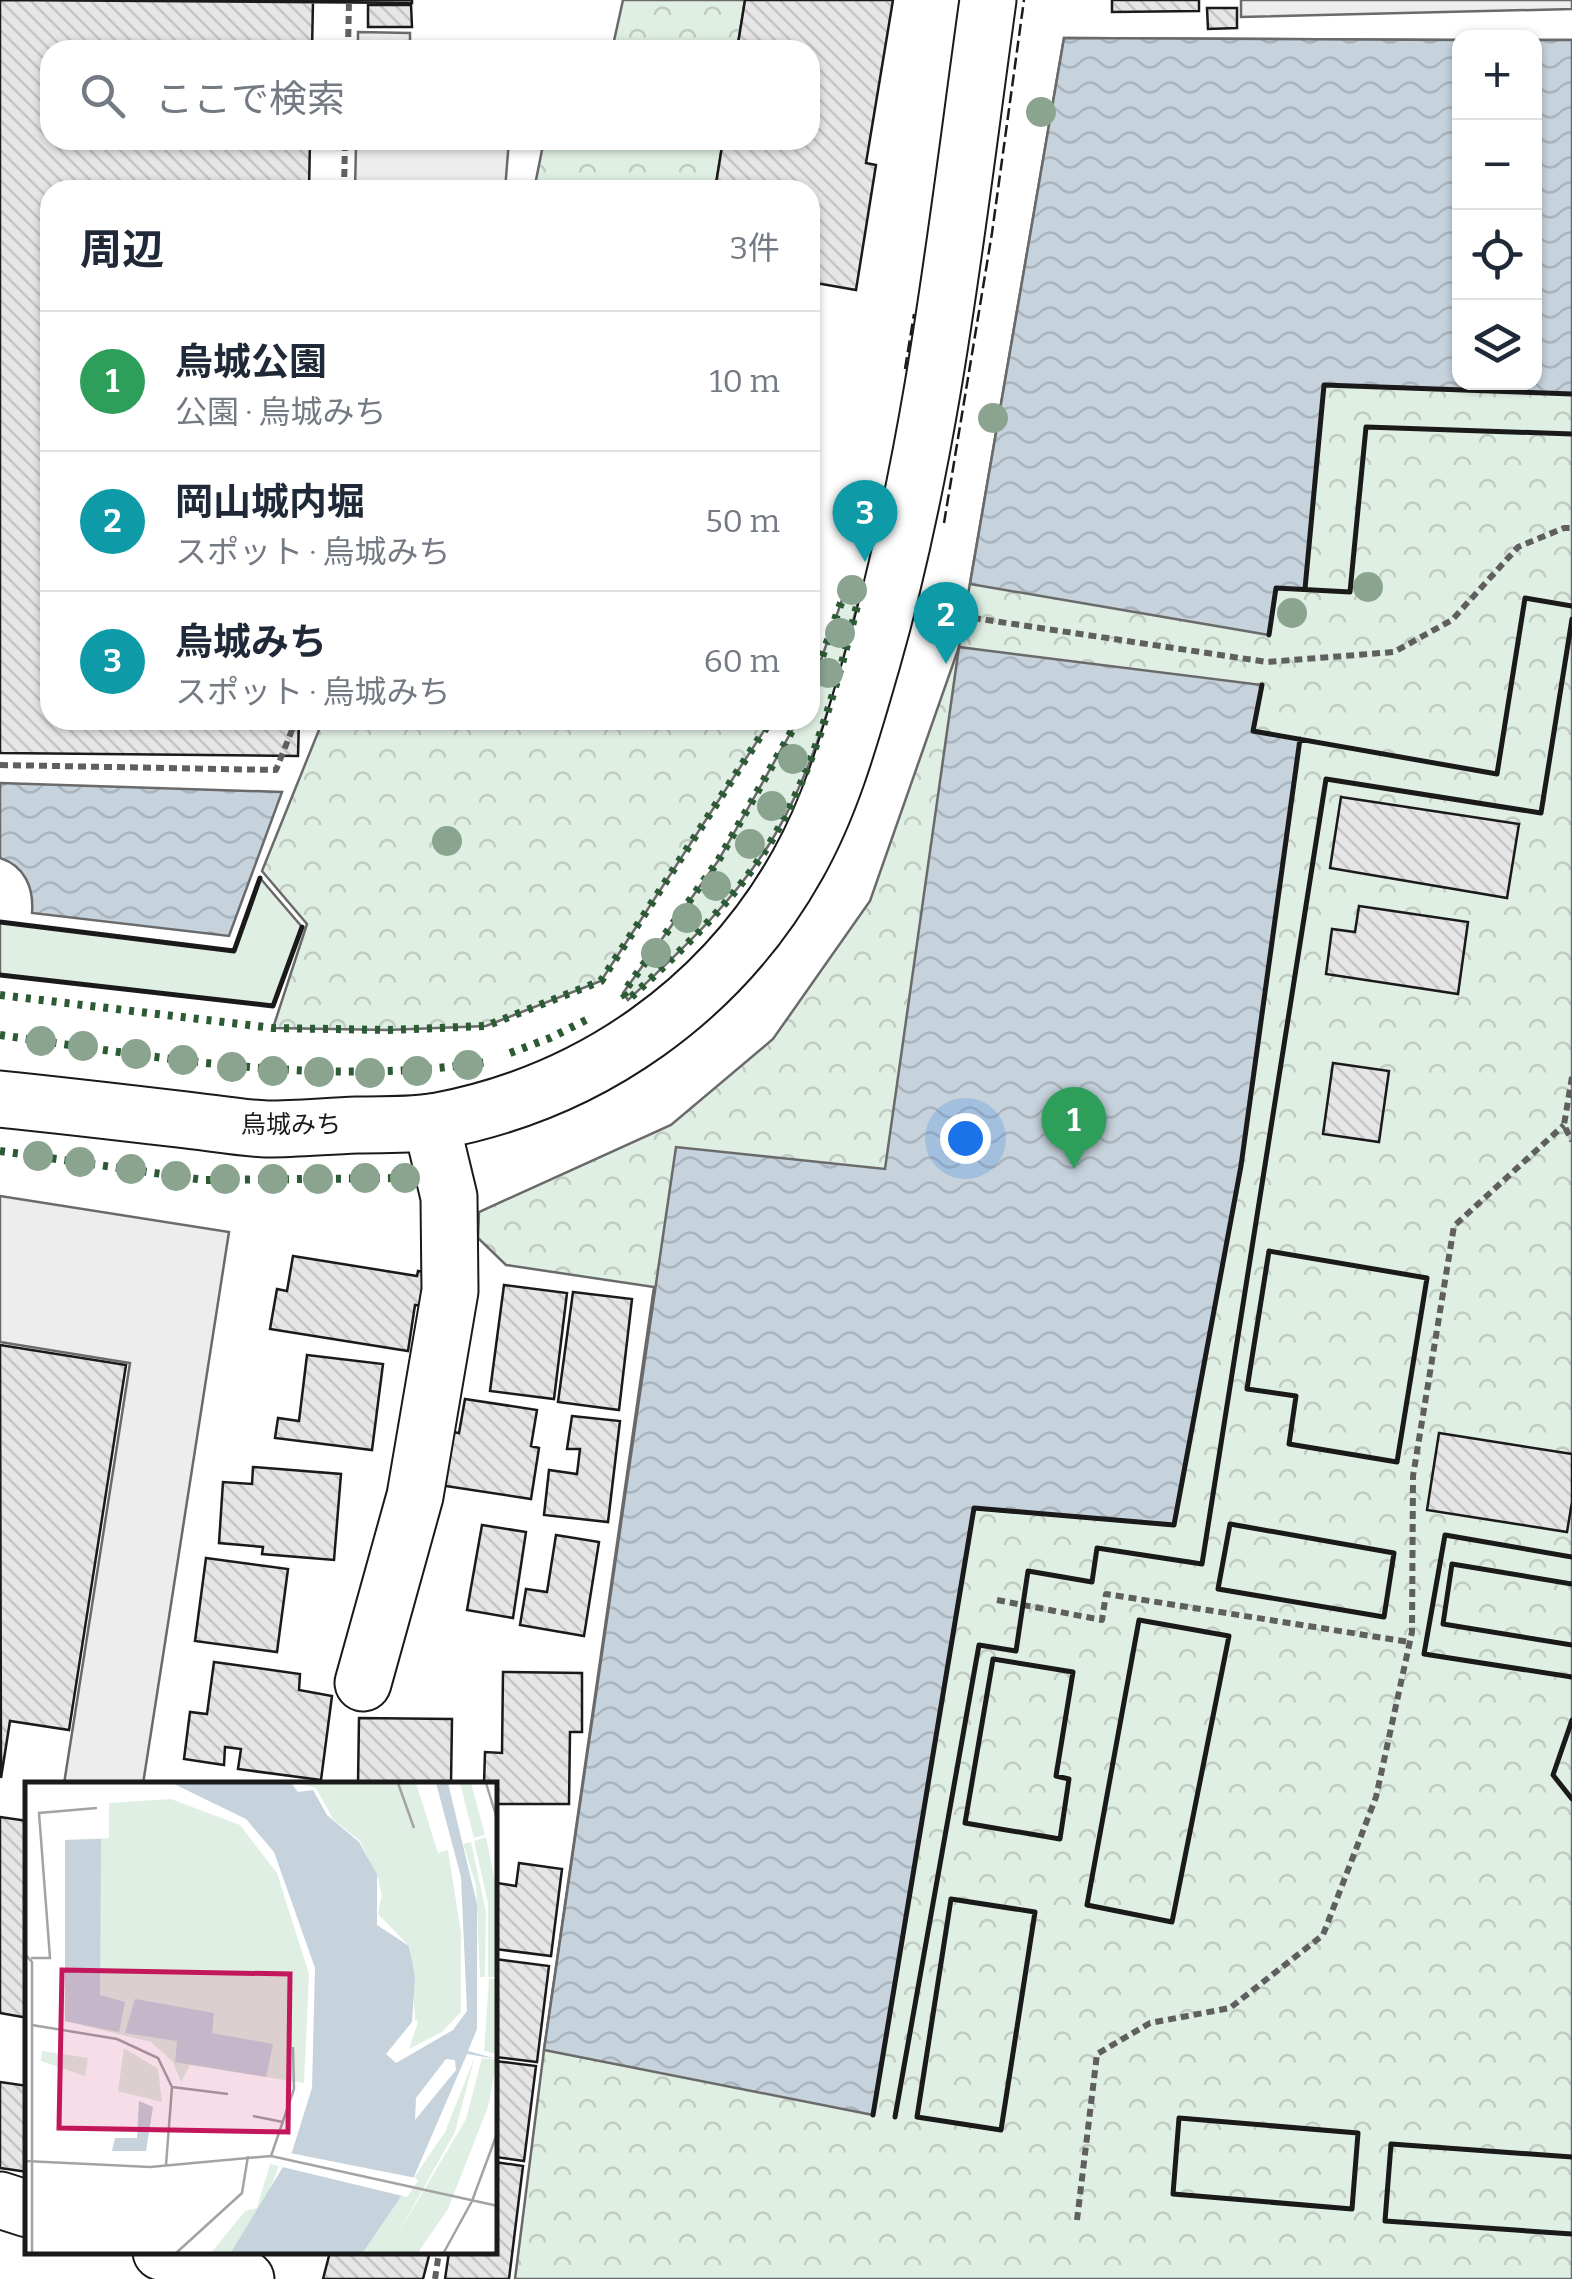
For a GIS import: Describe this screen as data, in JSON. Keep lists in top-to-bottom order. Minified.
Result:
{"streets":{"street":["烏城みち"]},"page":{"map_buttons":["+","−"],"search":"ここで検索","heading":["周辺","3件"],"list":[{"mark":"1","name":"烏城公園","note":"公園 · 烏城みち","value":"10 m"},{"mark":"2","name":"岡山城内堀","note":"スポット · 烏城みち","value":"50 m"},{"mark":"3","name":"烏城みち","note":"スポット · 烏城みち","value":"60 m"}],"pins":["3","2","1"]}}
